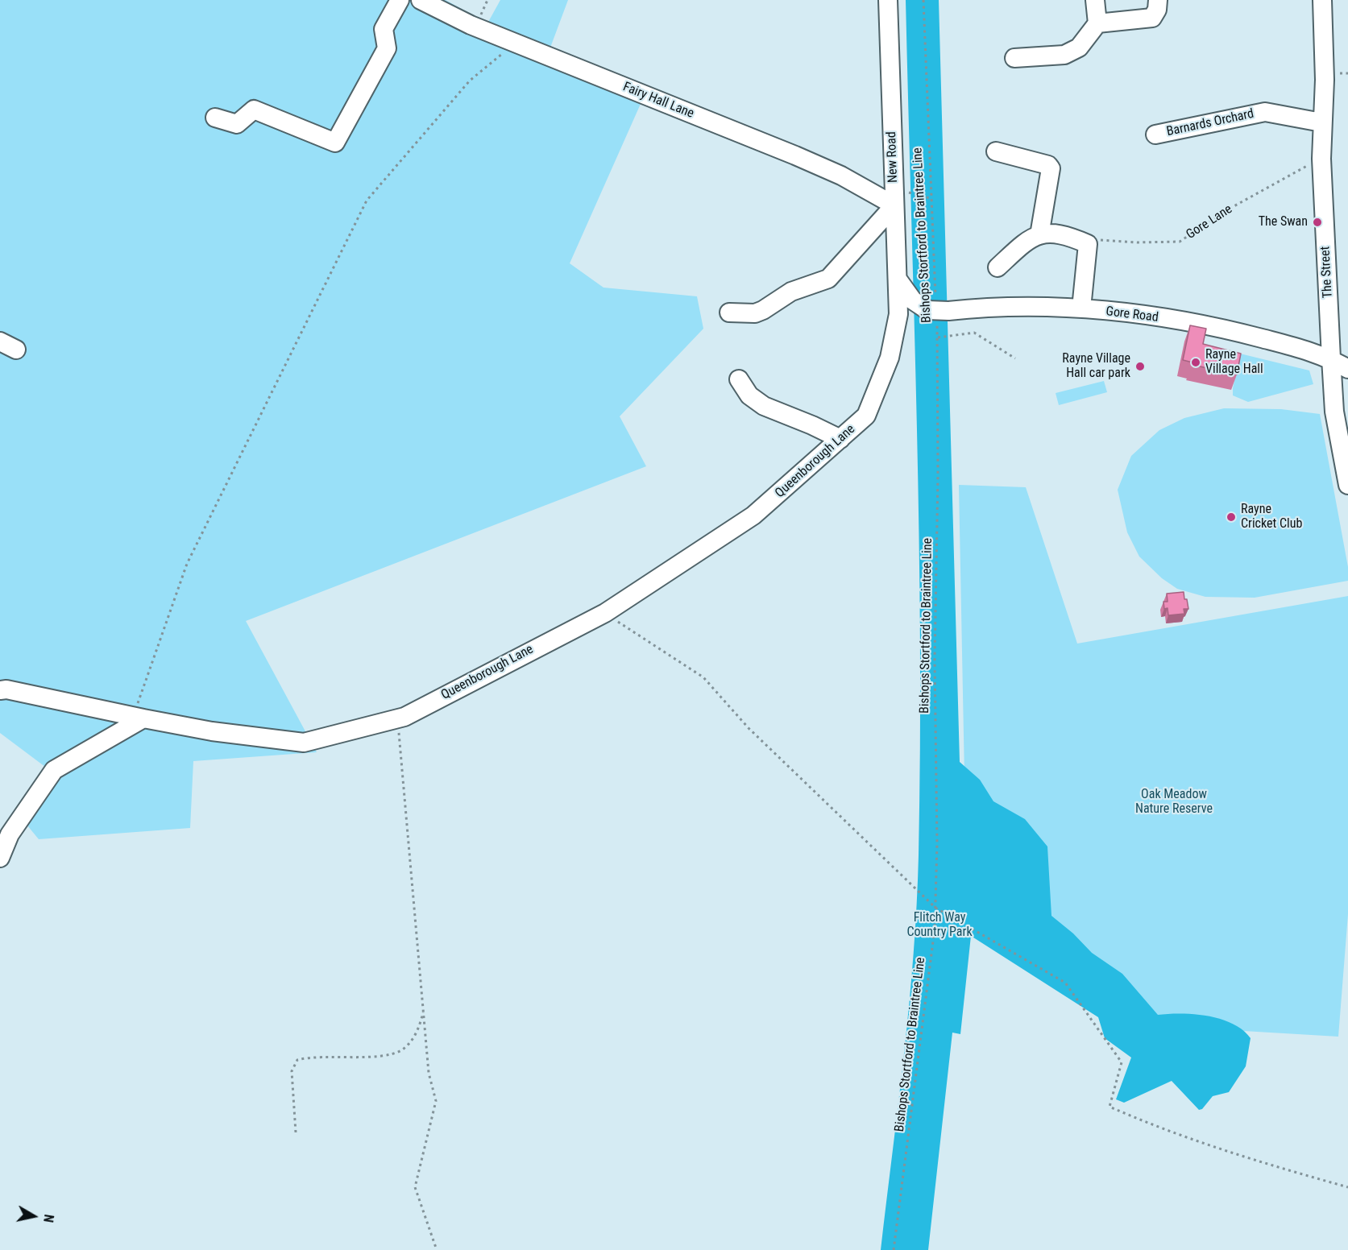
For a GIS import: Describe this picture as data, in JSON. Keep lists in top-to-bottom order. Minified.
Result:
{"streets":{"street":["Fairy Hall Lane","Barnards Orchard","New Road","The Street","Gore Road","Queenborough Lane"],"path":["Gore Lane","Bishops Stortford to Braintree Line"]},"crossings":[["Fairy Hall Lane","New Road"],["Barnards Orchard","The Street"],["New Road","Queenborough Lane"],["Gore Lane","The Street"],["Bishops Stortford to Braintree Line","Gore Road"],["The Street","Gore Road"]],"parks":["Oak Meadow Nature Reserve","Flitch Way Country Park"],"places":["The Swan","Rayne Village Hall","Rayne Village Hall car park","Rayne Cricket Club"],"north":"right"}
